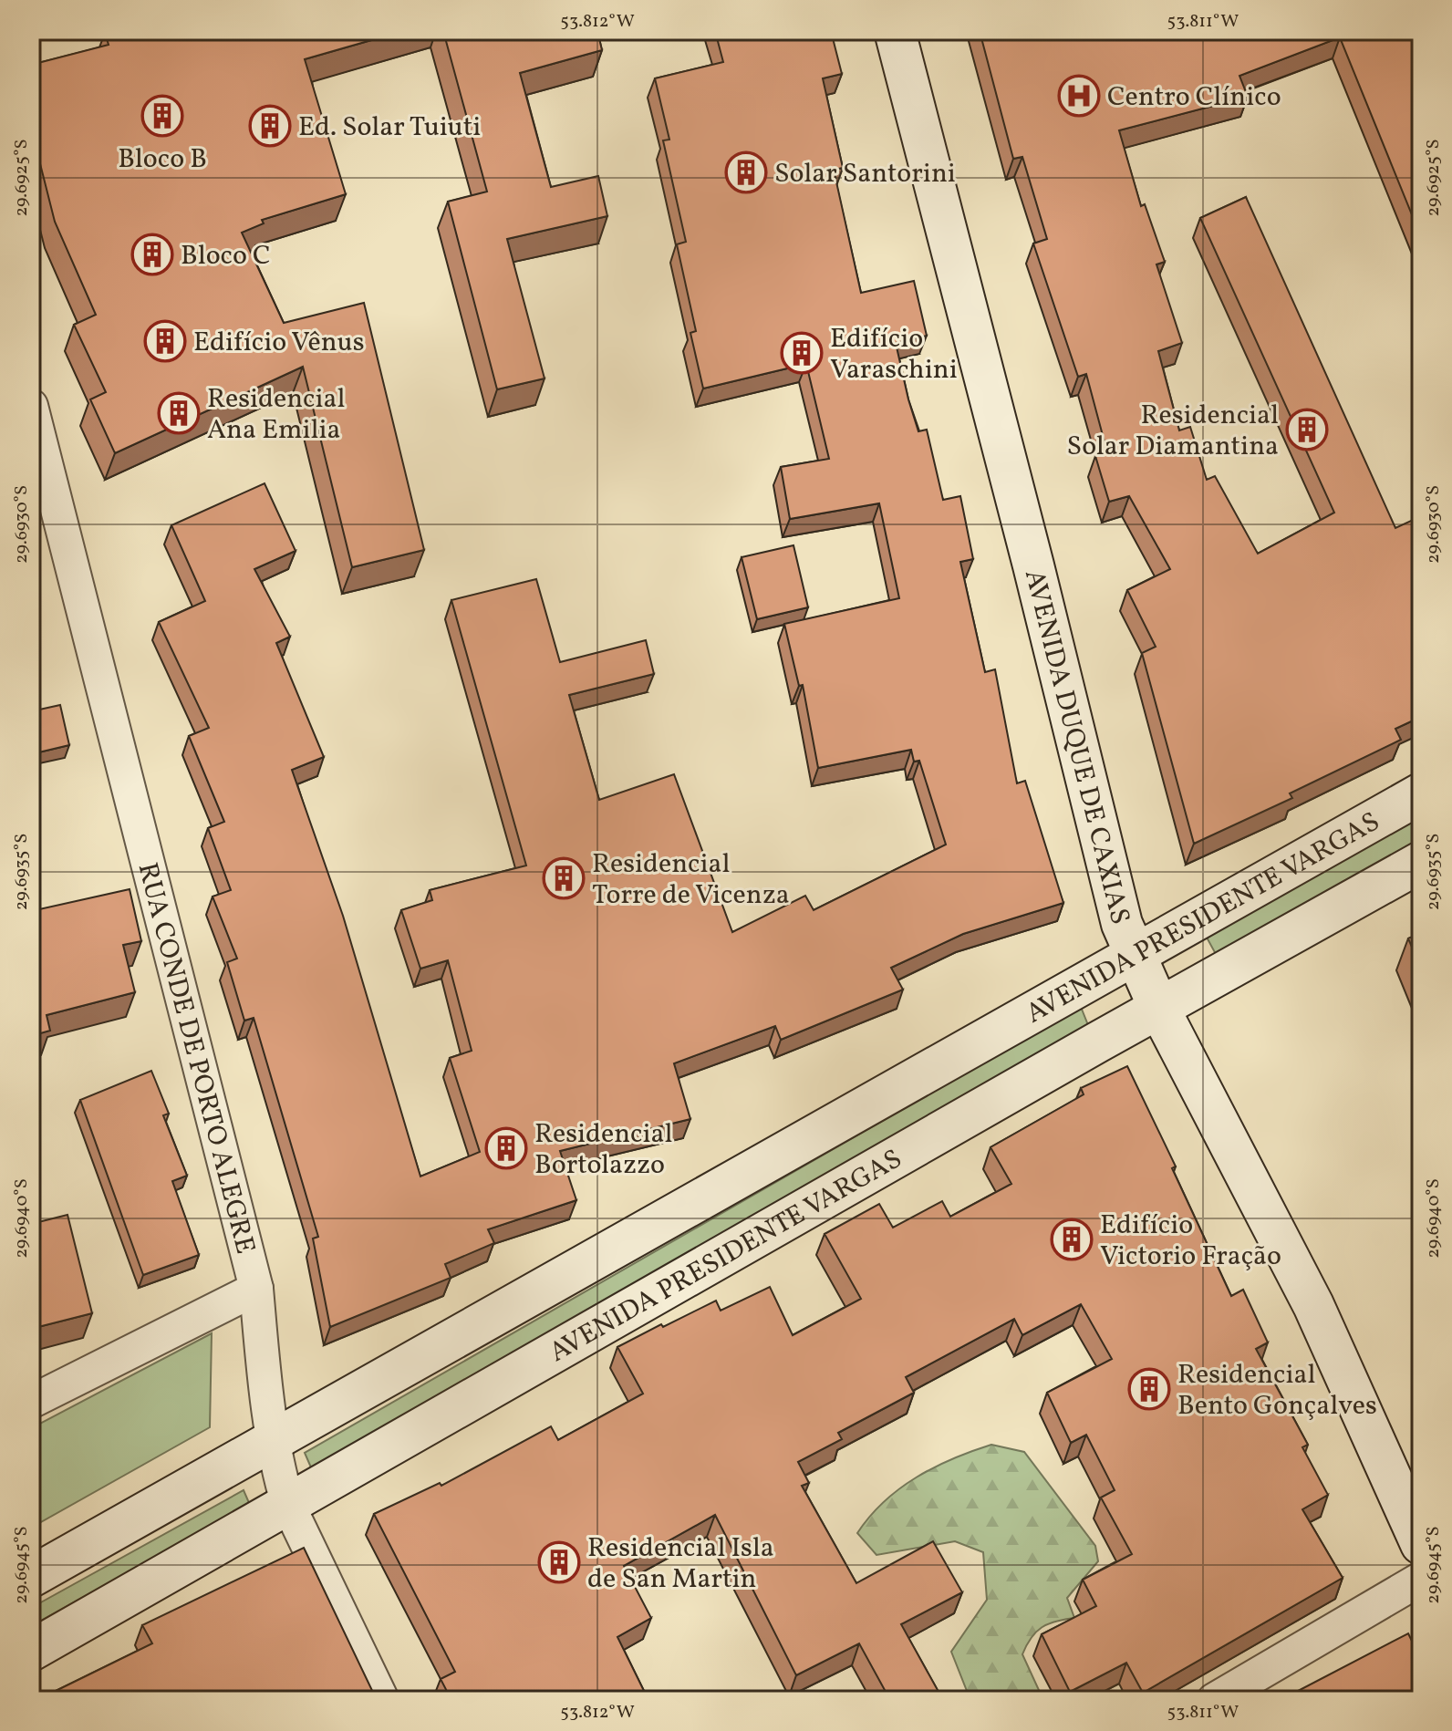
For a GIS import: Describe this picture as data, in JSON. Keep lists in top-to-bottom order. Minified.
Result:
{"streets":{"main road":["AVENIDA DUQUE DE CAXIAS","AVENIDA PRESIDENTE VARGAS"],"street":["RUA CONDE DE PORTO ALEGRE"]},"crossings":[["AVENIDA DUQUE DE CAXIAS","AVENIDA PRESIDENTE VARGAS"],["AVENIDA PRESIDENTE VARGAS","RUA CONDE DE PORTO ALEGRE"]],"places":{"hospital":["Centro Clínico"],"building":["Bloco B","Ed. Solar Tuiuti","Solar Santorini","Bloco C","Edifício Vênus","Edifício Varaschini","Residencial Ana Emilia","Residencial Solar Diamantina","Residencial Torre de Vicenza","Residencial Bortolazzo","Edifício Victorio Fração","Residencial Bento Gonçalves","Residencial Isla de San Martin"]},"coordinates":["53.812°W","53.811°W","29.6925°S","29.6930°S","29.6935°S","29.6940°S","29.6945°S"]}
